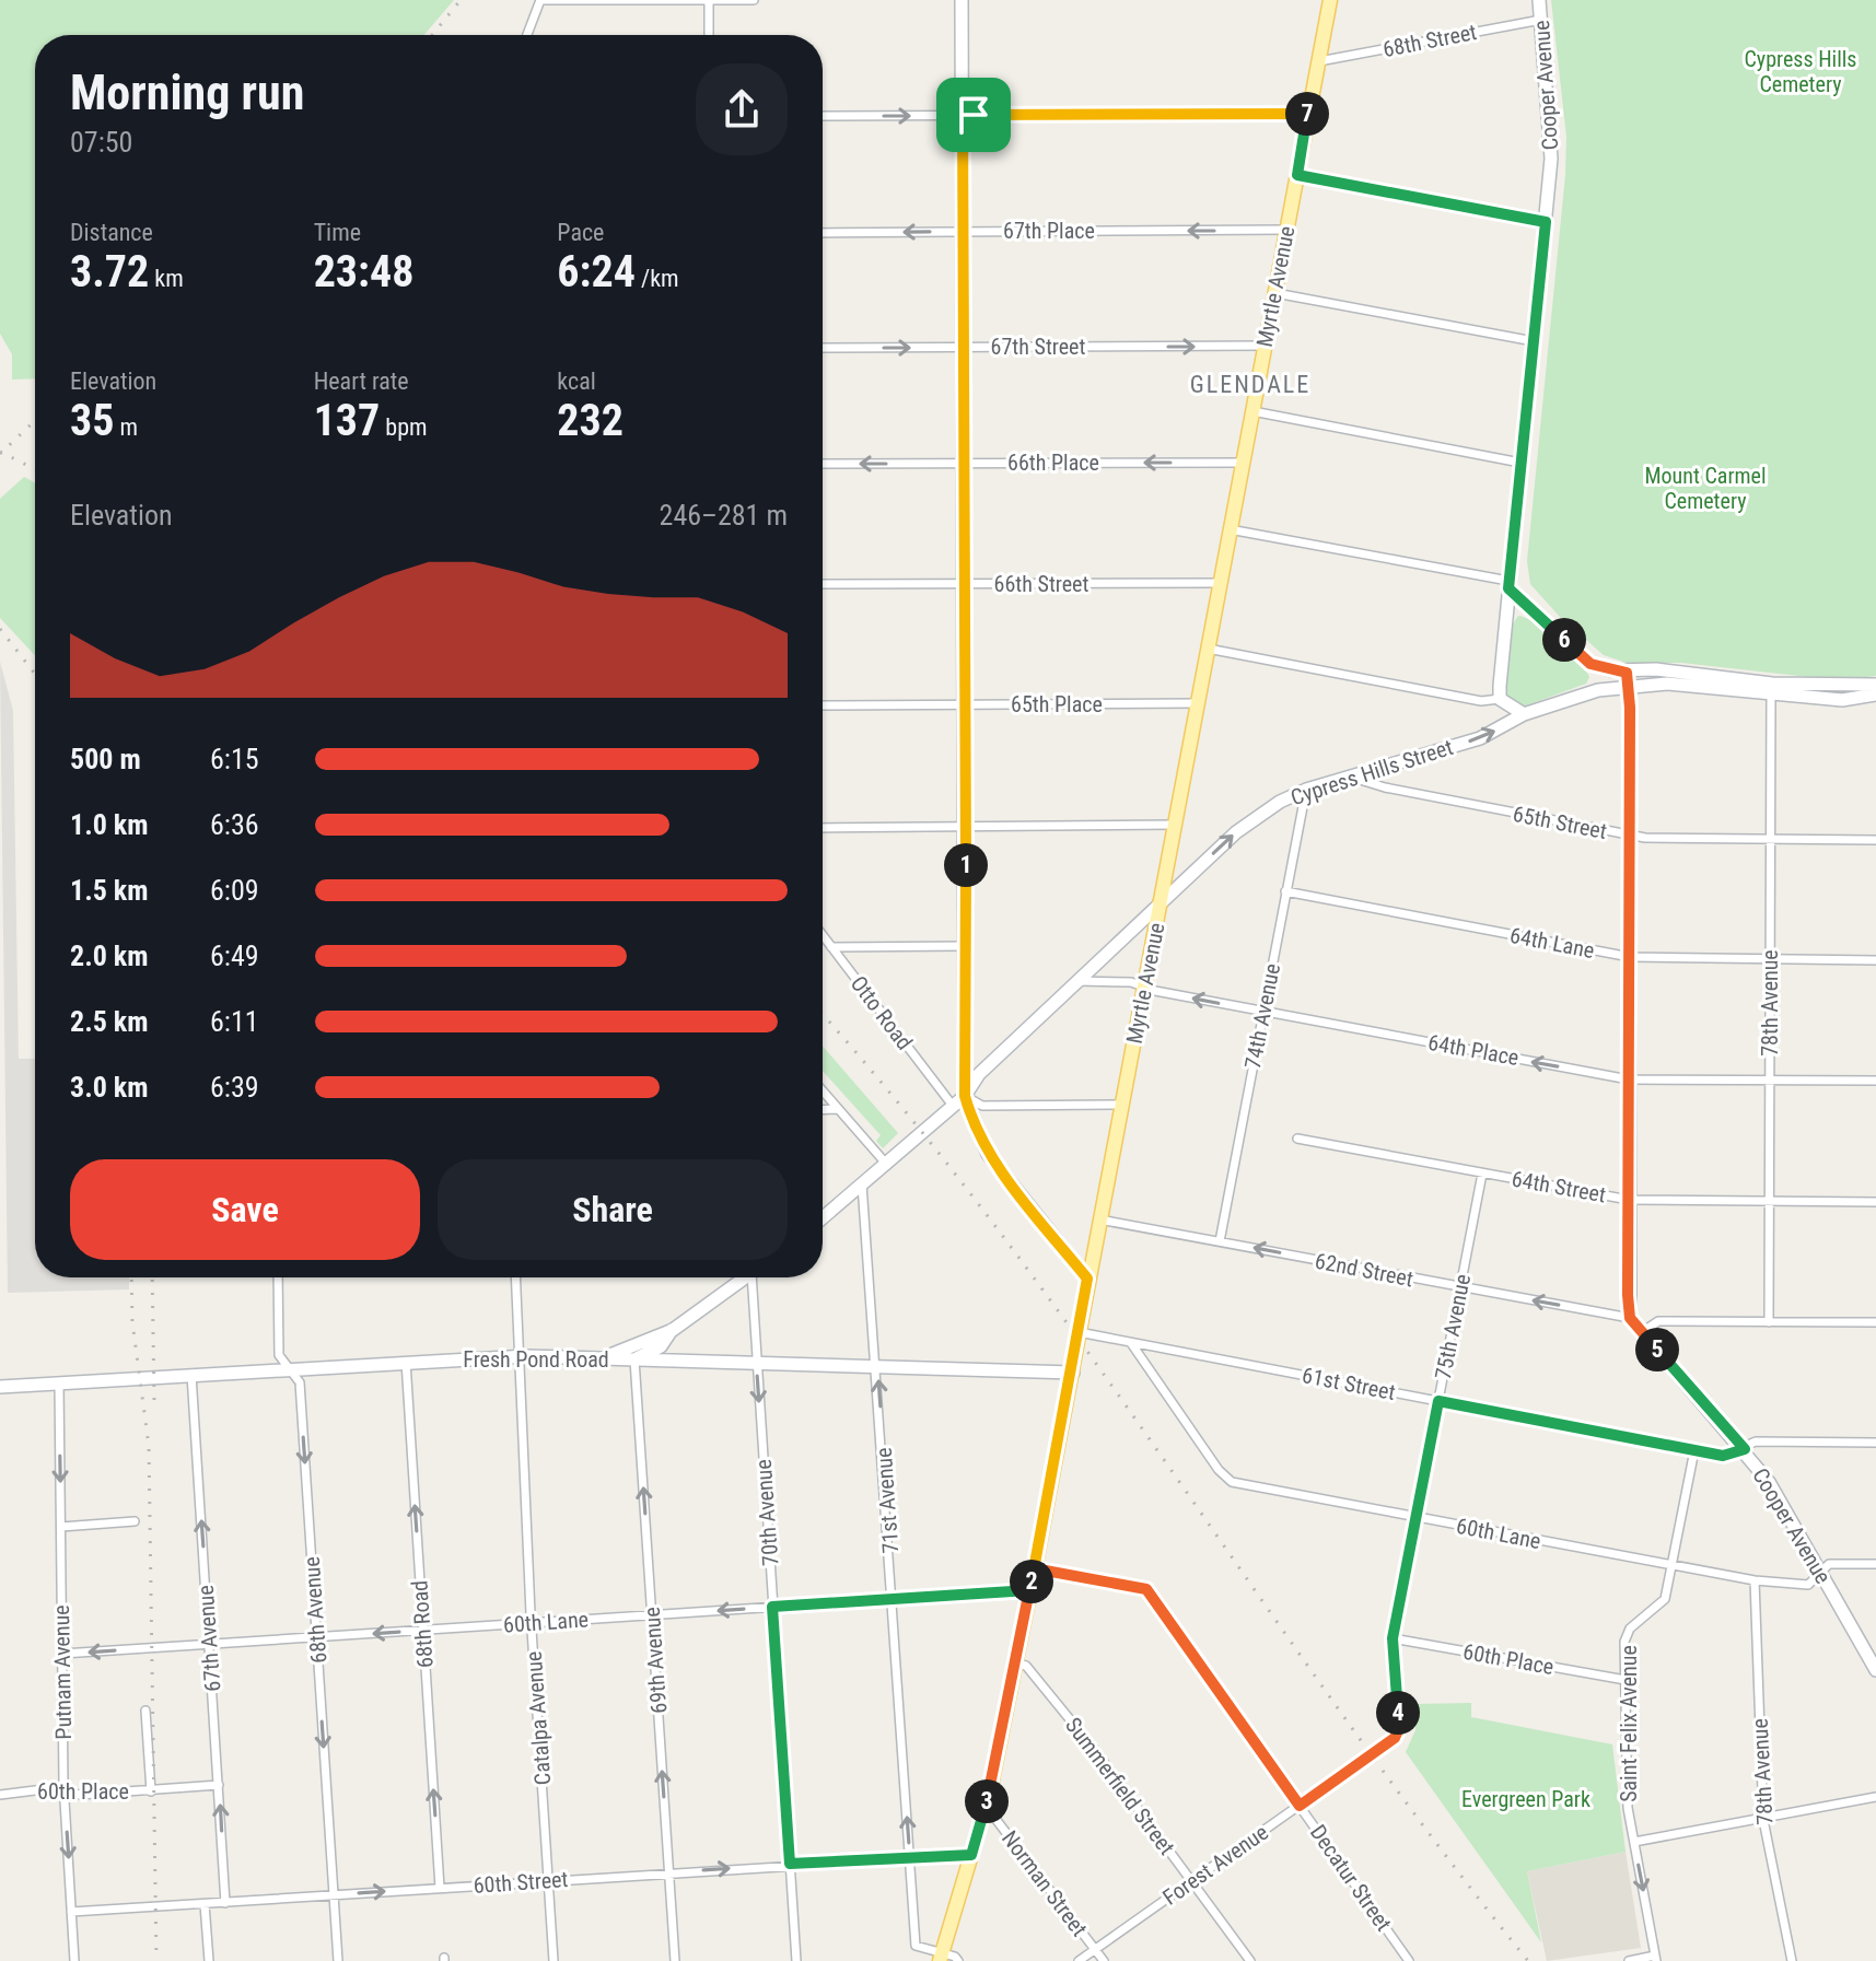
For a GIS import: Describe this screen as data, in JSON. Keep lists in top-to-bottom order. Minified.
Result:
{"streets":{"main road":["Cooper Avenue","Myrtle Avenue","Cypress Hills Street","Fresh Pond Road"],"street":["68th Street","67th Place","67th Street","66th Place","66th Street","65th Place","65th Street","64th Lane","78th Avenue","Otto Road","74th Avenue","64th Place","64th Street","62nd Street","75th Avenue","61st Street","71st Avenue","70th Avenue","60th Lane","68th Avenue","68th Road","67th Avenue","60th Place","69th Avenue","Putnam Avenue","Catalpa Avenue","Saint Felix Avenue","Summerfield Street","Forest Avenue","Decatur Street","60th Street","Norman Street"]},"crossings":[["68th Street","Cooper Avenue"],["68th Street","Myrtle Avenue"],["Cooper Avenue","62nd Street"],["Cooper Avenue","61st Street"],["Cooper Avenue","60th Lane"],["67th Place","Myrtle Avenue"],["Myrtle Avenue","67th Street"],["Myrtle Avenue","66th Place"],["Myrtle Avenue","66th Street"],["Myrtle Avenue","65th Place"],["Myrtle Avenue","Cypress Hills Street"],["Myrtle Avenue","64th Place"],["Myrtle Avenue","62nd Street"],["Myrtle Avenue","Fresh Pond Road"],["Myrtle Avenue","61st Street"],["Myrtle Avenue","71st Avenue"],["Myrtle Avenue","60th Lane"],["Myrtle Avenue","Summerfield Street"],["Myrtle Avenue","Decatur Street"],["Myrtle Avenue","60th Street"],["Myrtle Avenue","Norman Street"],["Cypress Hills Street","65th Street"],["Cypress Hills Street","78th Avenue"],["Cypress Hills Street","Otto Road"],["Cypress Hills Street","74th Avenue"],["Cypress Hills Street","64th Place"],["Cypress Hills Street","71st Avenue"],["65th Street","78th Avenue"],["64th Lane","78th Avenue"],["64th Lane","74th Avenue"],["78th Avenue","64th Place"],["78th Avenue","64th Street"],["78th Avenue","60th Lane"],["74th Avenue","64th Place"],["74th Avenue","62nd Street"],["64th Street","75th Avenue"],["62nd Street","75th Avenue"],["75th Avenue","61st Street"],["75th Avenue","60th Lane"],["75th Avenue","60th Place"],["75th Avenue","Forest Avenue"],["Fresh Pond Road","71st Avenue"],["Fresh Pond Road","70th Avenue"],["Fresh Pond Road","68th Avenue"],["Fresh Pond Road","68th Road"],["Fresh Pond Road","67th Avenue"],["Fresh Pond Road","69th Avenue"],["Fresh Pond Road","Putnam Avenue"],["Fresh Pond Road","Catalpa Avenue"],["61st Street","60th Lane"],["61st Street","Saint Felix Avenue"],["71st Avenue","60th Lane"],["71st Avenue","60th Street"],["70th Avenue","60th Lane"],["70th Avenue","60th Street"],["60th Lane","68th Avenue"],["60th Lane","68th Road"],["60th Lane","67th Avenue"],["60th Lane","69th Avenue"],["60th Lane","Putnam Avenue"],["60th Lane","Catalpa Avenue"],["60th Lane","Saint Felix Avenue"],["68th Avenue","60th Street"],["68th Road","60th Street"],["67th Avenue","60th Place"],["67th Avenue","60th Street"],["60th Place","Putnam Avenue"],["60th Place","Saint Felix Avenue"],["69th Avenue","60th Street"],["Putnam Avenue","60th Street"],["Catalpa Avenue","60th Street"],["Summerfield Street","Forest Avenue"],["Forest Avenue","Decatur Street"],["Forest Avenue","Norman Street"]],"one_way":["67th Place","67th Street","66th Place","64th Place","62nd Street","71st Avenue","70th Avenue","68th Avenue","68th Road","67th Avenue","69th Avenue","Putnam Avenue"],"districts":["GLENDALE"],"parks":["Cypress Hills Cemetery","Mount Carmel Cemetery","Evergreen Park"],"page":{"heading":["Morning run","07:50"],"pins":["7","6","1","5","2","4","3"],"stats":[["Distance","3.72 km"],["Time","23:48"],["Pace","6:24 /km"],["Elevation","35 m"],["Heart rate","137 bpm"],["kcal","232"]],"chart":["Elevation","246–281 m"],"list":[{"name":"500 m","note":"6:15"},{"name":"1.0 km","note":"6:36"},{"name":"1.5 km","note":"6:09"},{"name":"2.0 km","note":"6:49"},{"name":"2.5 km","note":"6:11"},{"name":"3.0 km","note":"6:39"}],"buttons":["Save","Share"]}}
